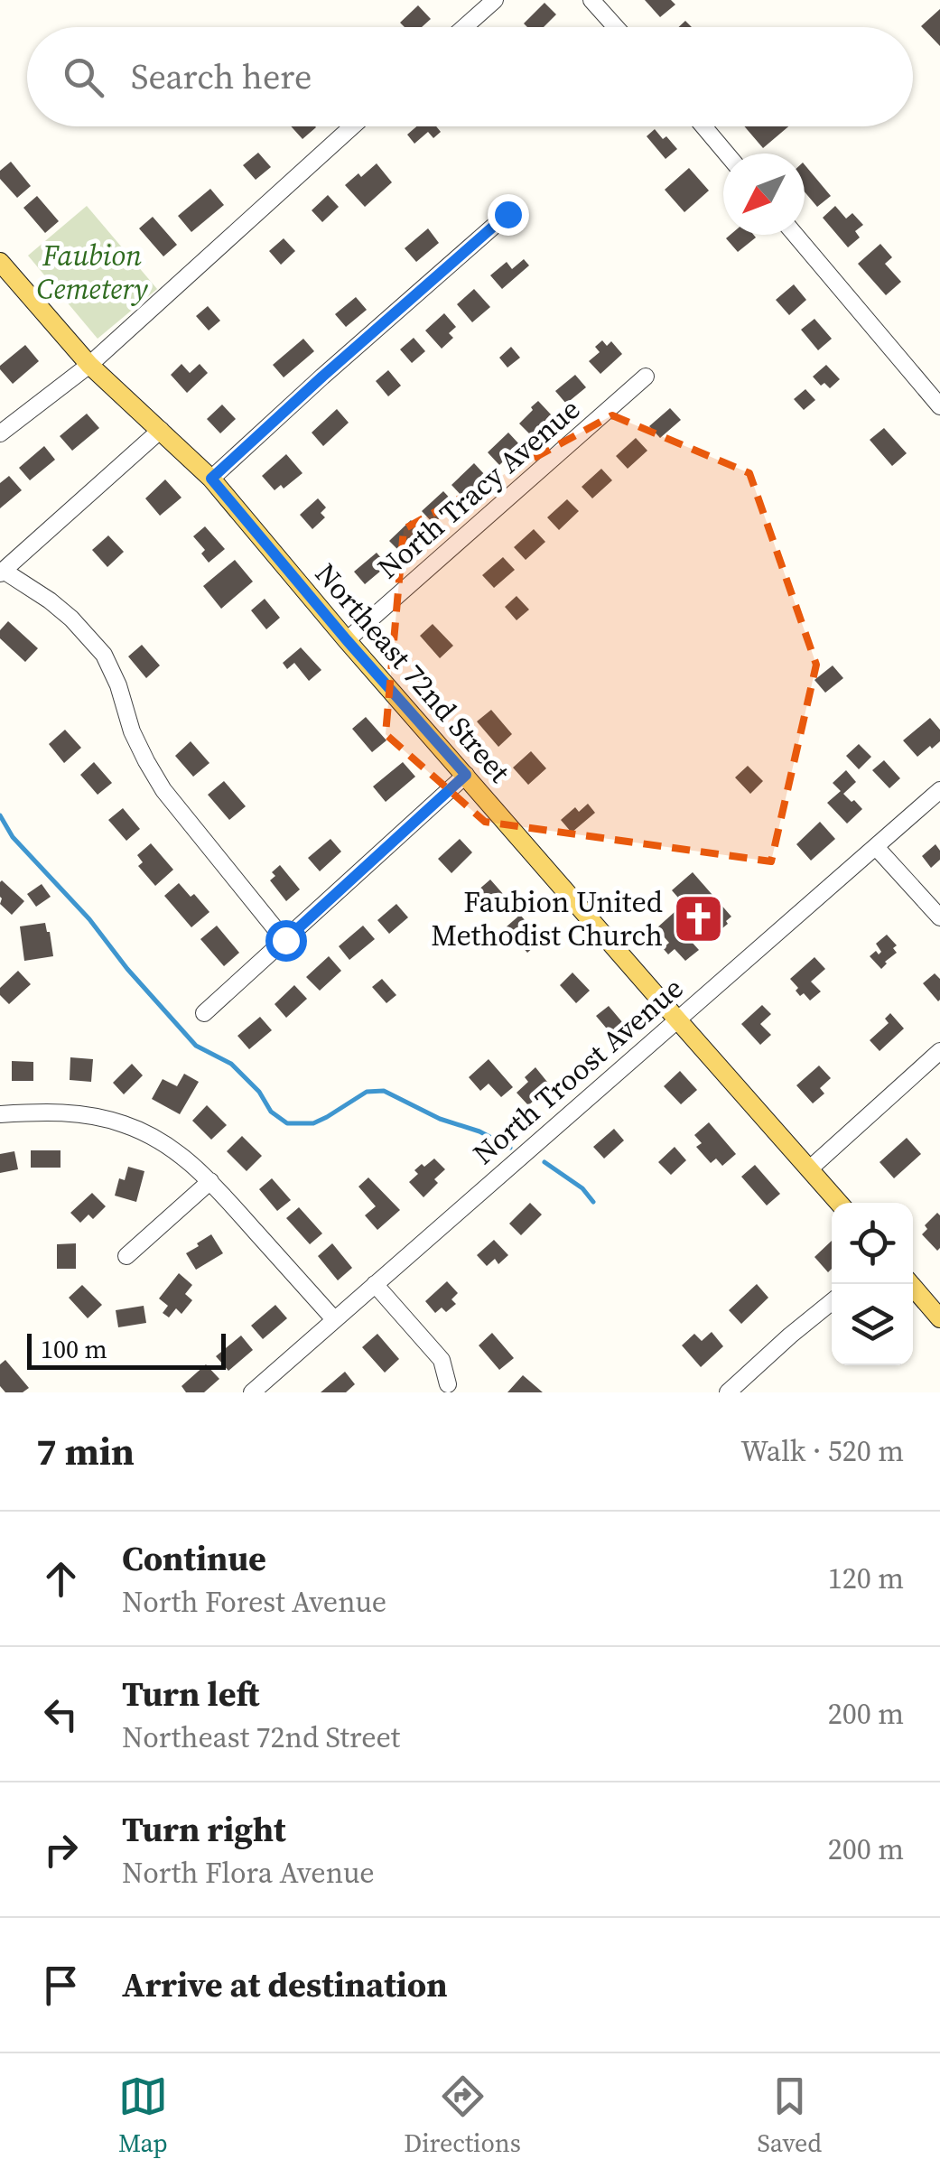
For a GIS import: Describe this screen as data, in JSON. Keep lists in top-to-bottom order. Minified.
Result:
{"streets":{"main road":["Northeast 72nd Street"],"street":["North Tracy Avenue","North Troost Avenue"]},"crossings":[["North Tracy Avenue","Northeast 72nd Street"],["Northeast 72nd Street","North Troost Avenue"]],"parks":["Faubion Cemetery"],"places":{"church":["Faubion United Methodist Church"]},"scale_bar":"100 m","north":"bottom left","page":{"search":"Search here","scale":"100 m","heading":["7 min","Walk · 520 m"],"list":[["Continue","North Forest Avenue","120 m"],["Turn left","Northeast 72nd Street","200 m"],["Turn right","North Flora Avenue","200 m"],"Arrive at destination"],"nav":["Map","Directions","Saved"]}}
